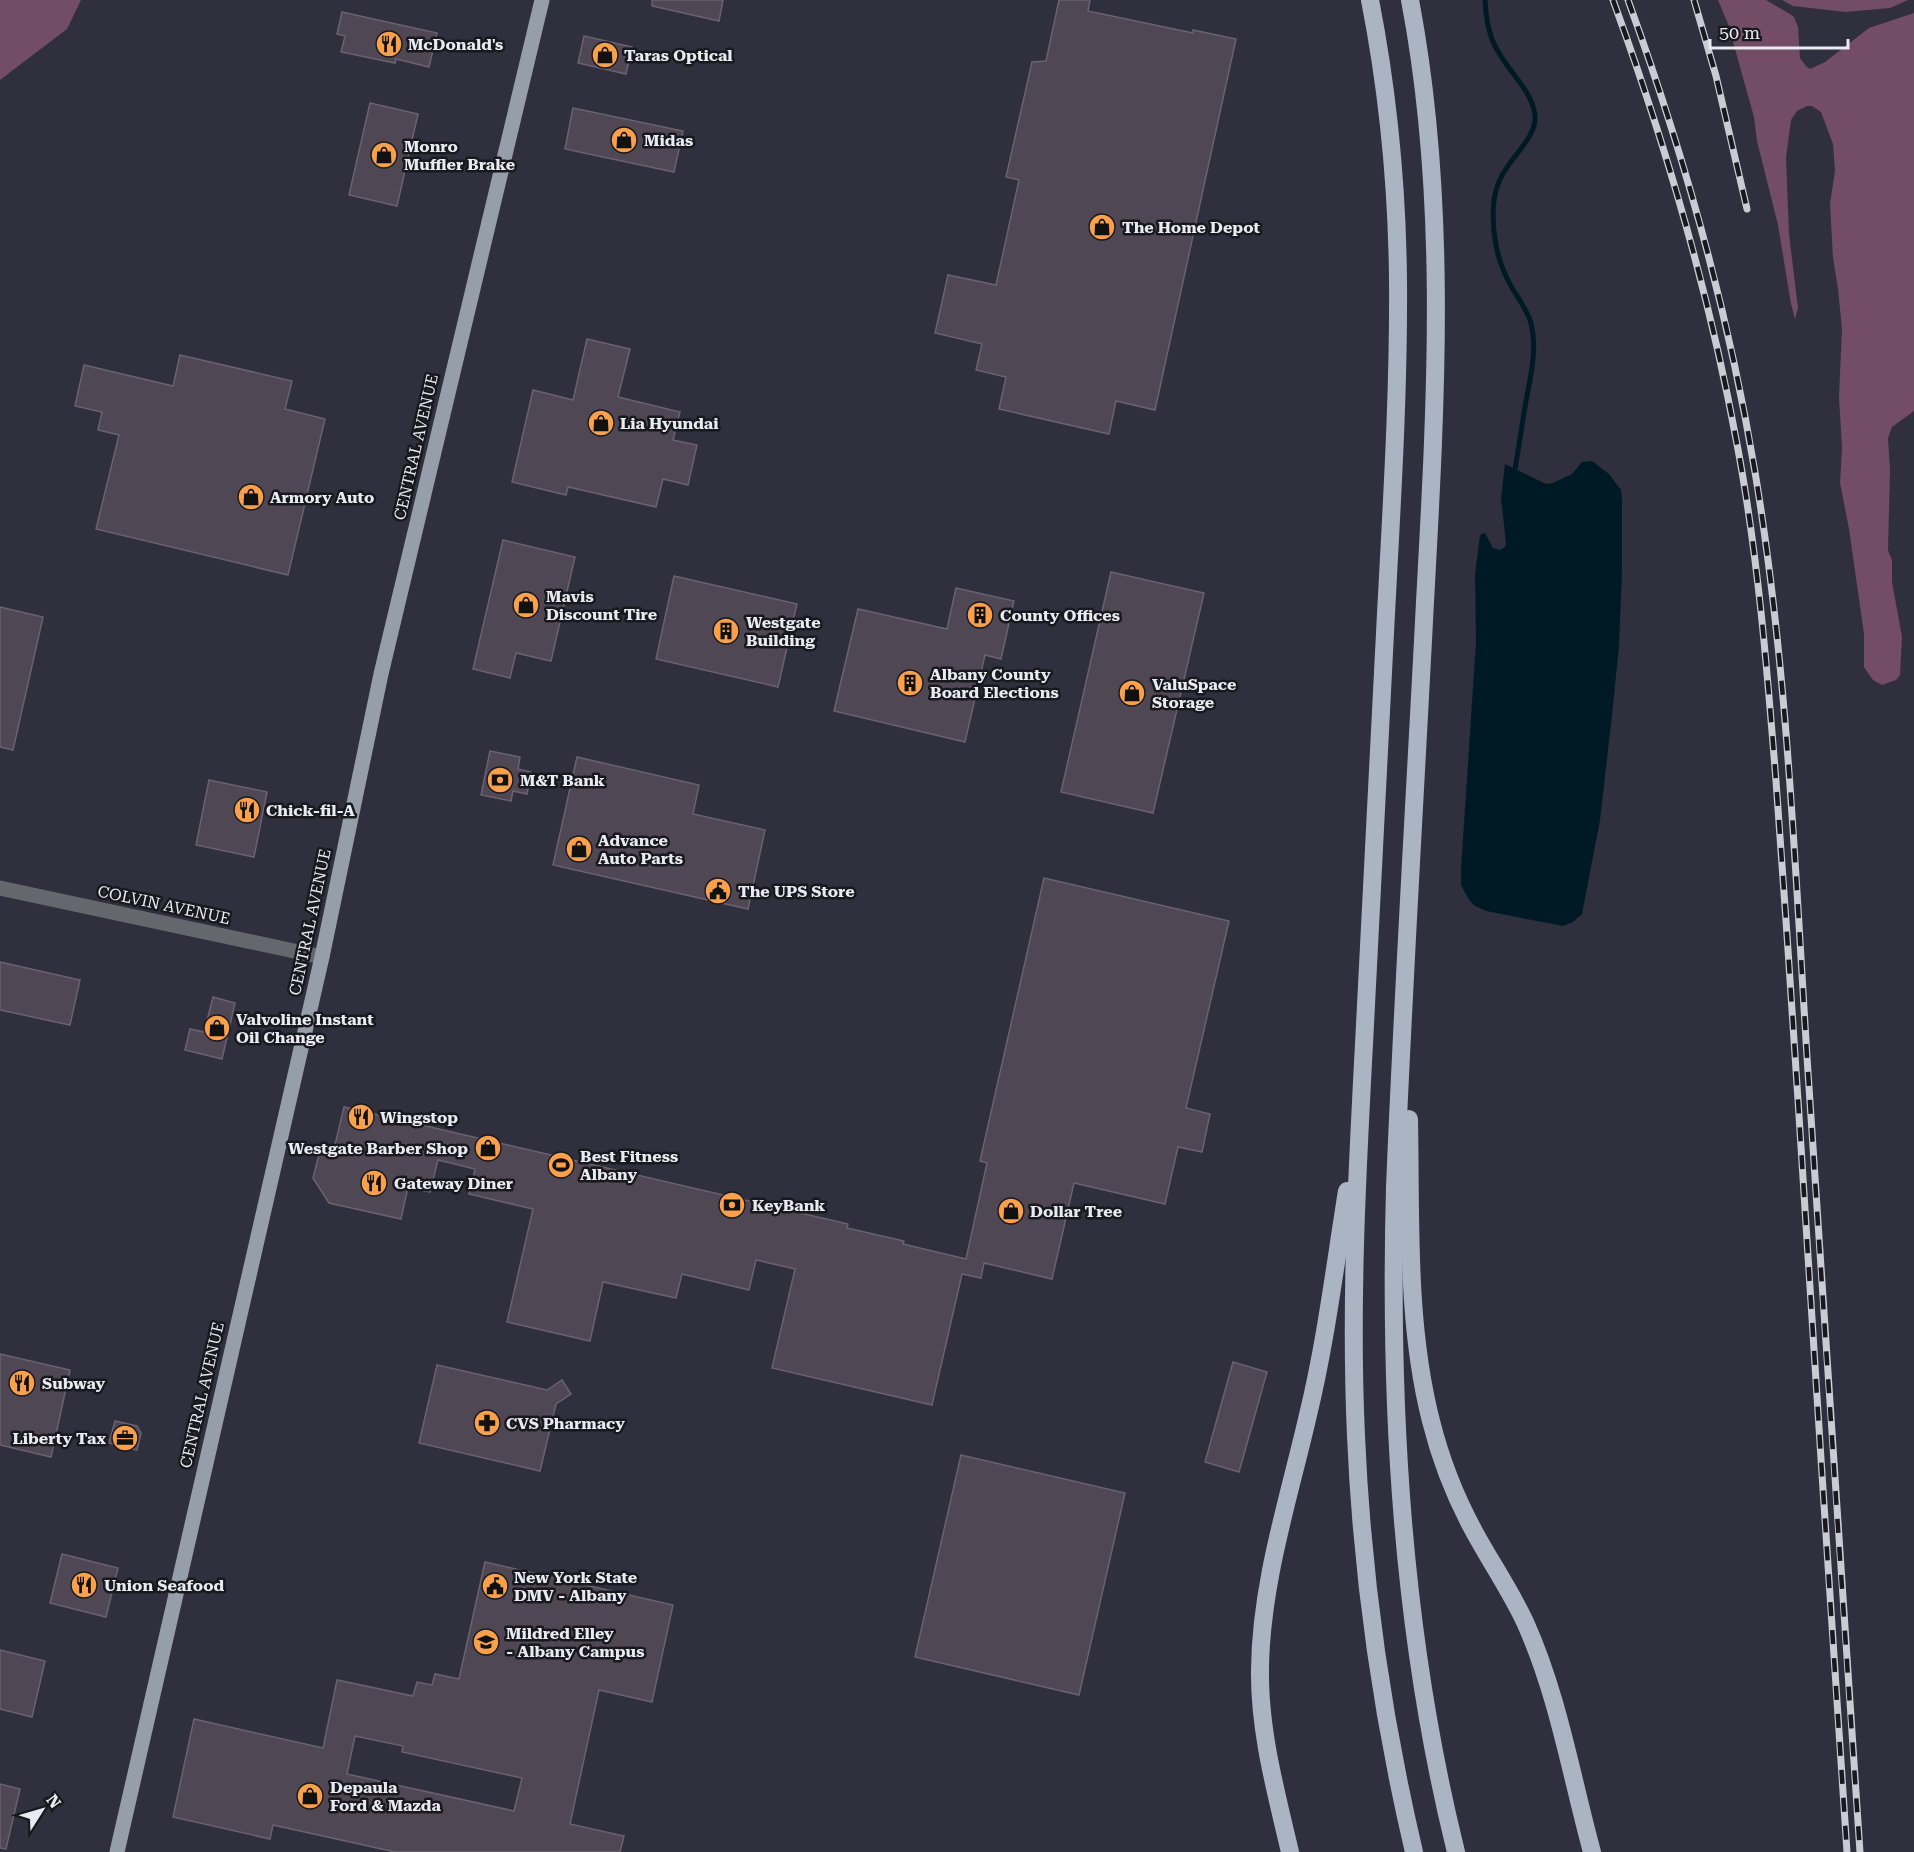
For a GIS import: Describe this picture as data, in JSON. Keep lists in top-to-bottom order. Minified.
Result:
{"streets":{"main road":["CENTRAL AVENUE"],"street":["COLVIN AVENUE"]},"crossings":[["CENTRAL AVENUE","COLVIN AVENUE"]],"places":{"restaurant":["McDonald's","Chick-fil-A","Wingstop","Gateway Diner","Subway","Union Seafood"],"shop":["Taras Optical","Midas","Monro Muffler Brake","The Home Depot","Lia Hyundai","Armory Auto","Mavis Discount Tire","ValuSpace Storage","Advance Auto Parts","Valvoline Instant Oil Change","Westgate Barber Shop","Dollar Tree","Depaula Ford & Mazda"],"building":["County Offices","Westgate Building","Albany County Board Elections"],"bank":["M&T Bank","KeyBank"],"public building":["The UPS Store","New York State DMV - Albany"],"sports":["Best Fitness Albany"],"pharmacy":["CVS Pharmacy"],"office":["Liberty Tax"],"school or university":["Mildred Elley - Albany Campus"]},"scale_bar":"50 m","north":"top right"}
